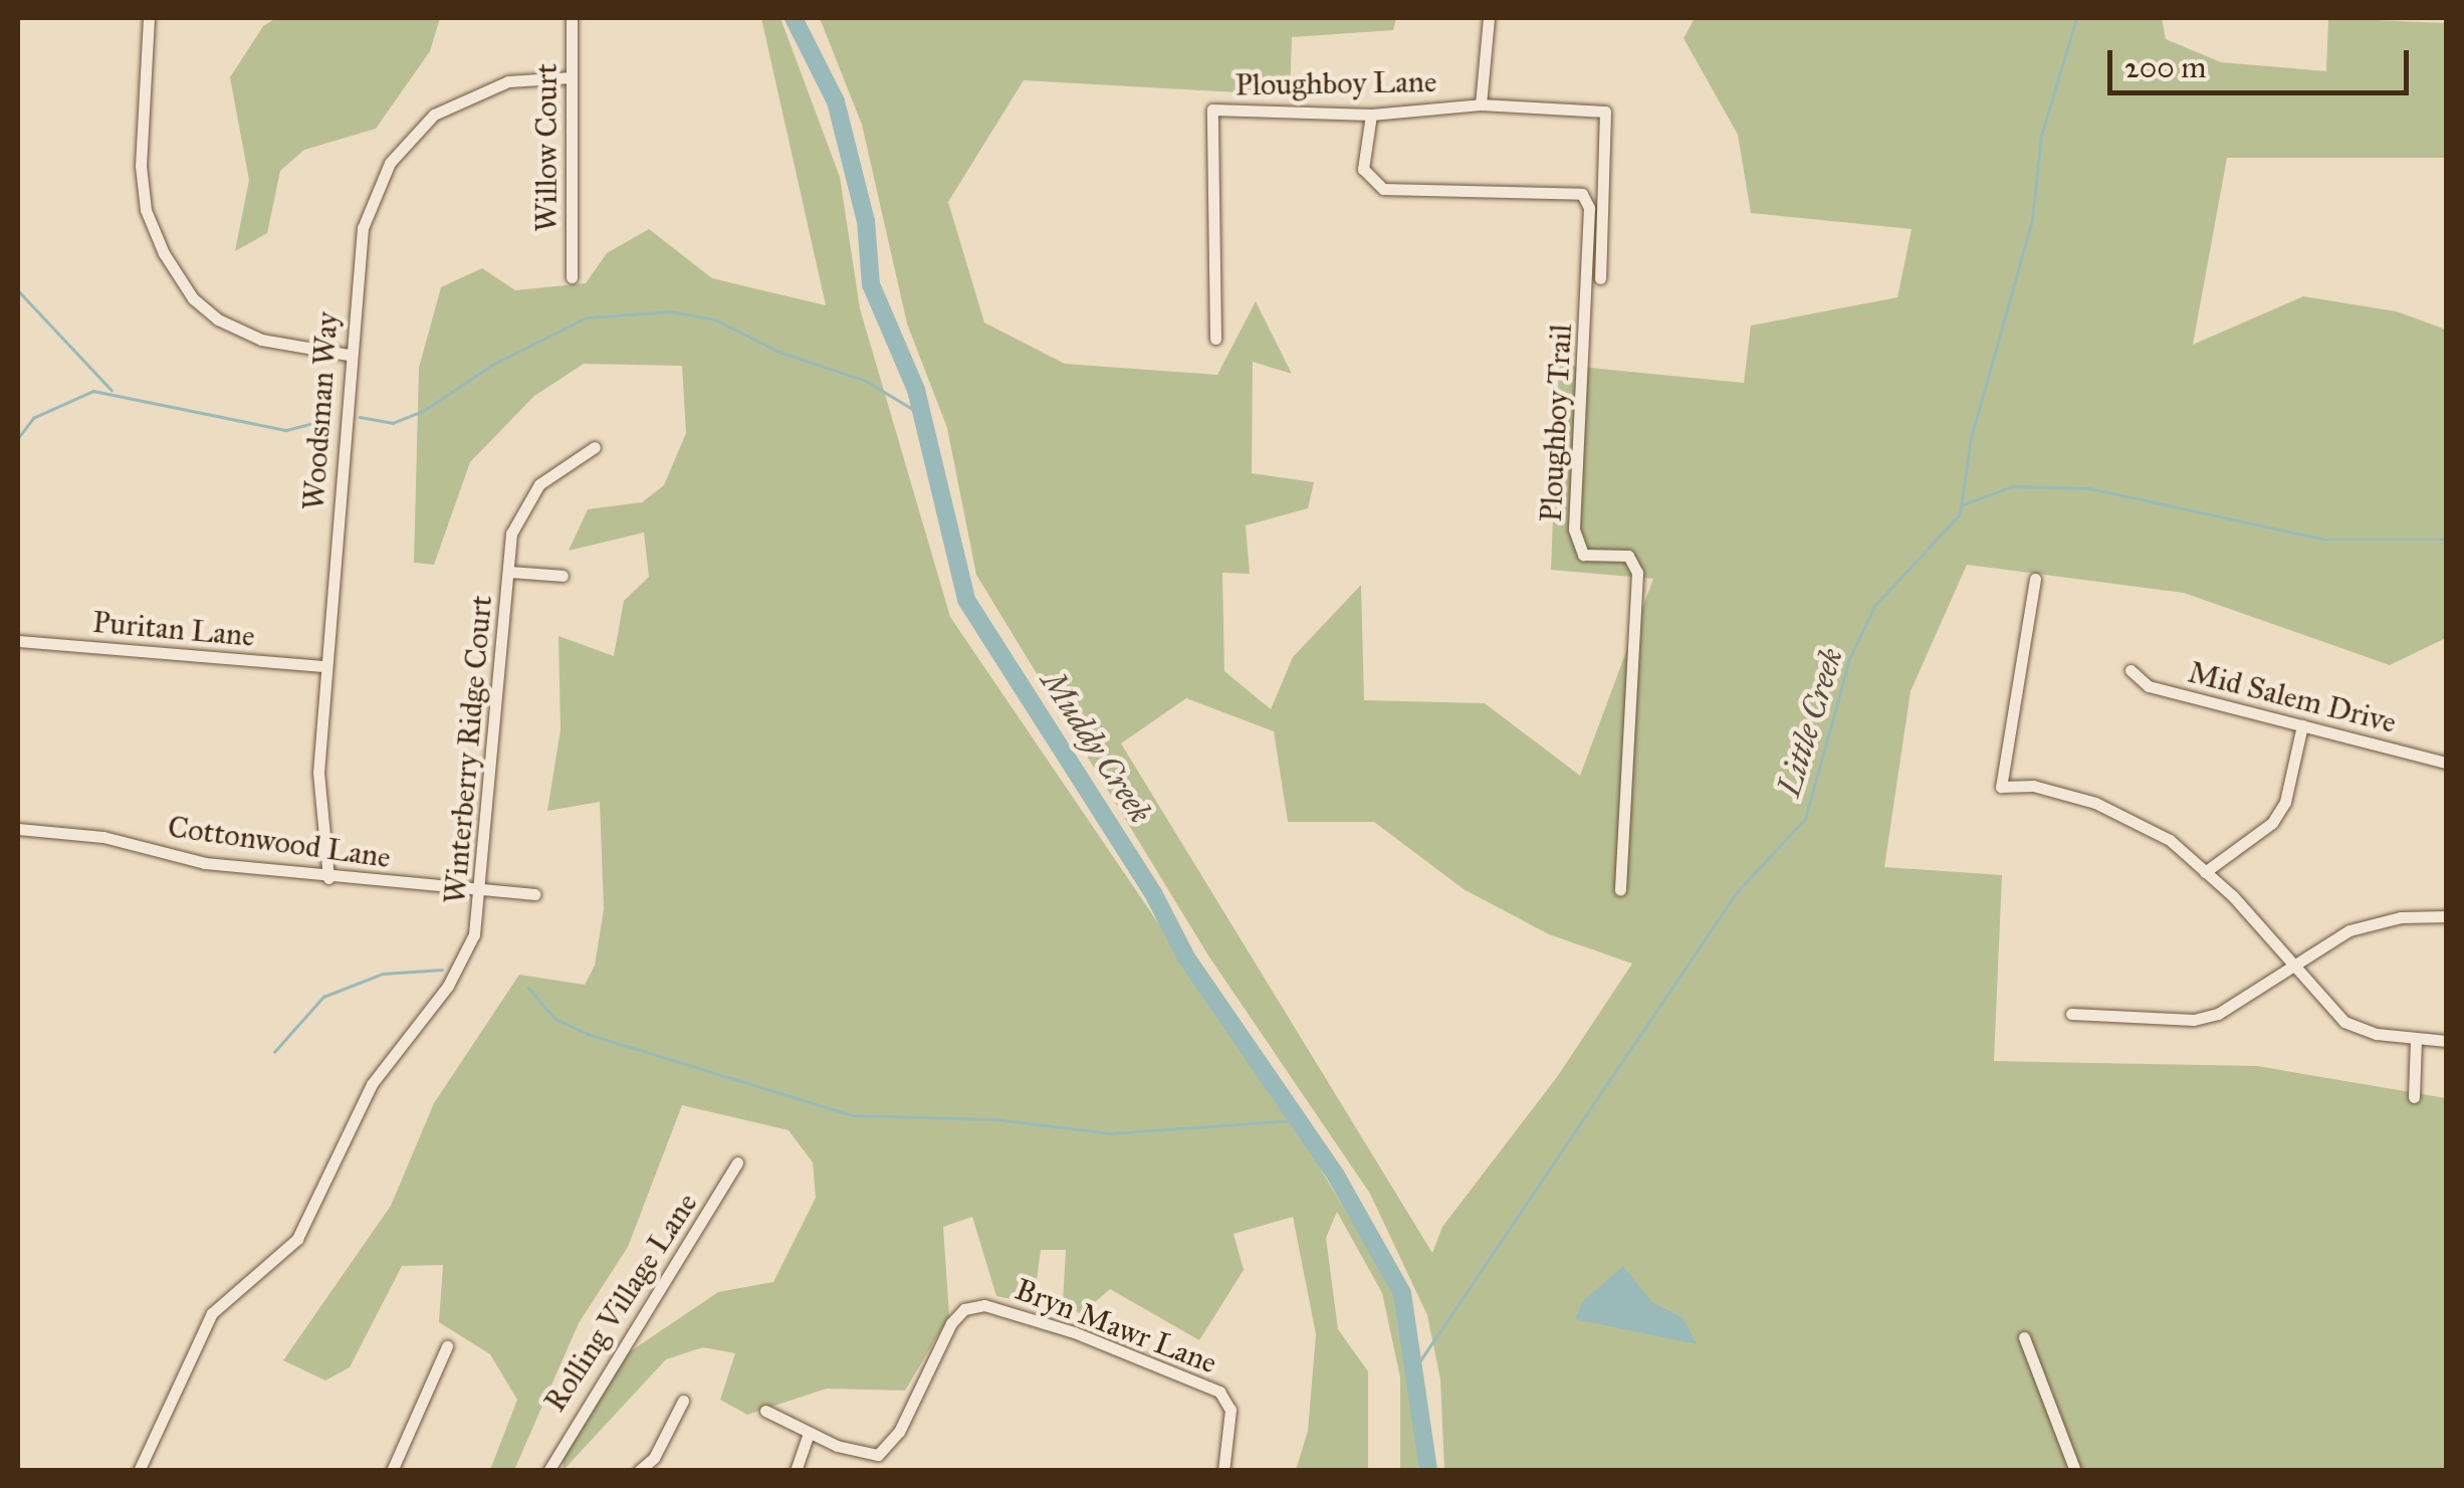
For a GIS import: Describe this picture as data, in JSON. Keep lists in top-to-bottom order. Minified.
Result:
{"streets":{"street":["Ploughboy Lane","Willow Court","Woodsman Way","Ploughboy Trail","Puritan Lane","Mid Salem Drive","Winterberry Ridge Court","Cottonwood Lane","Rolling Village Lane","Bryn Mawr Lane"]},"crossings":[["Ploughboy Lane","Ploughboy Trail"],["Willow Court","Woodsman Way"],["Woodsman Way","Puritan Lane"],["Woodsman Way","Cottonwood Lane"],["Winterberry Ridge Court","Cottonwood Lane"]],"water":["Little Creek","Muddy Creek"],"scale_bar":"200 m"}
